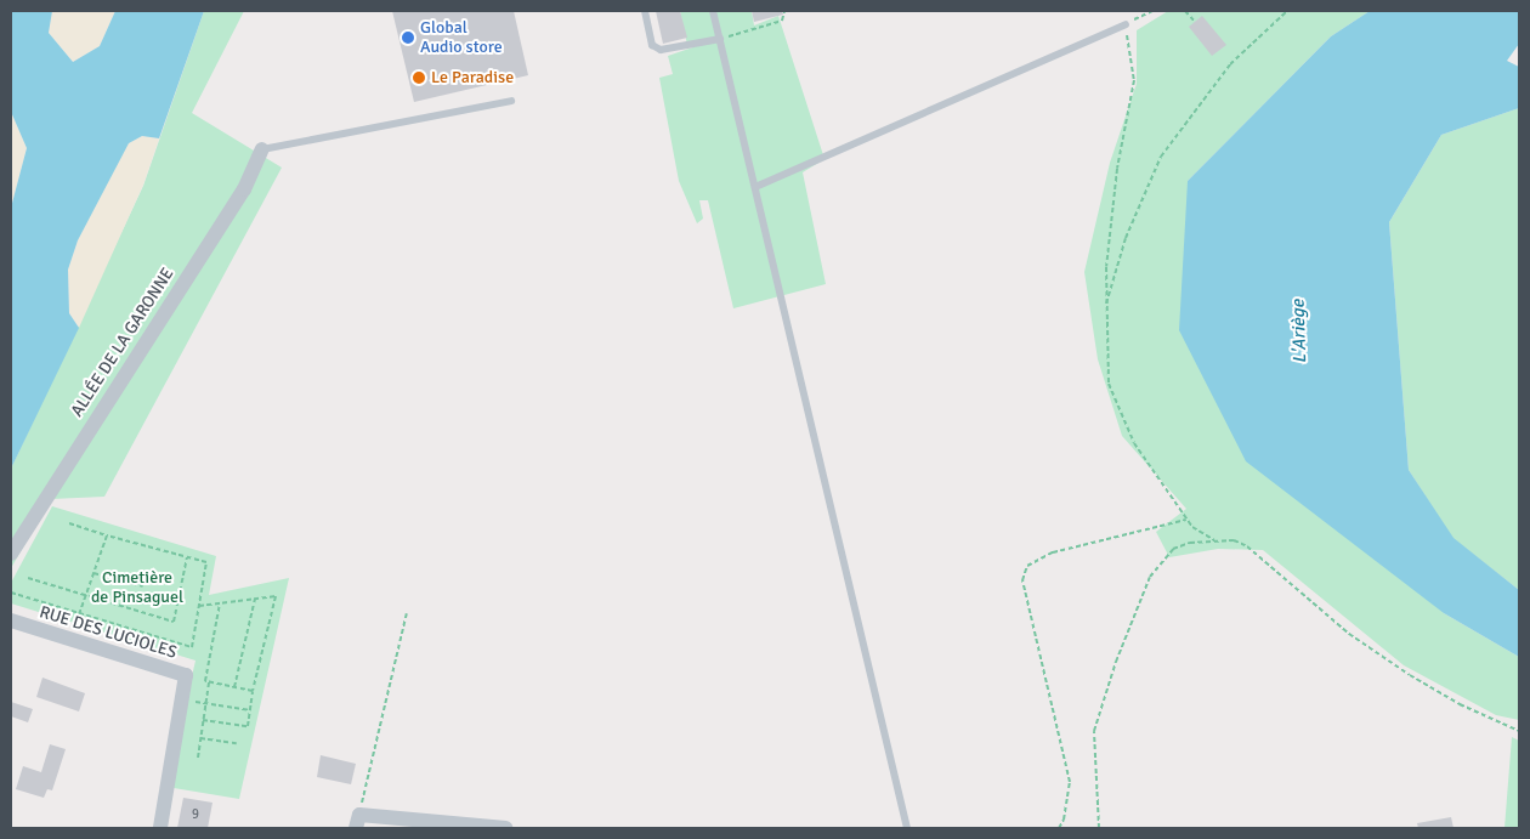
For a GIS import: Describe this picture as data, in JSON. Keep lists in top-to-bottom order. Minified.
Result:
{"streets":{"street":["ALLÉE DE LA GARONNE","RUE DES LUCIOLES"]},"water":["L'Ariège"],"parks":["Cimetière de Pinsaguel"],"places":["Global Audio store","Le Paradise"],"house_numbers":["9"]}
